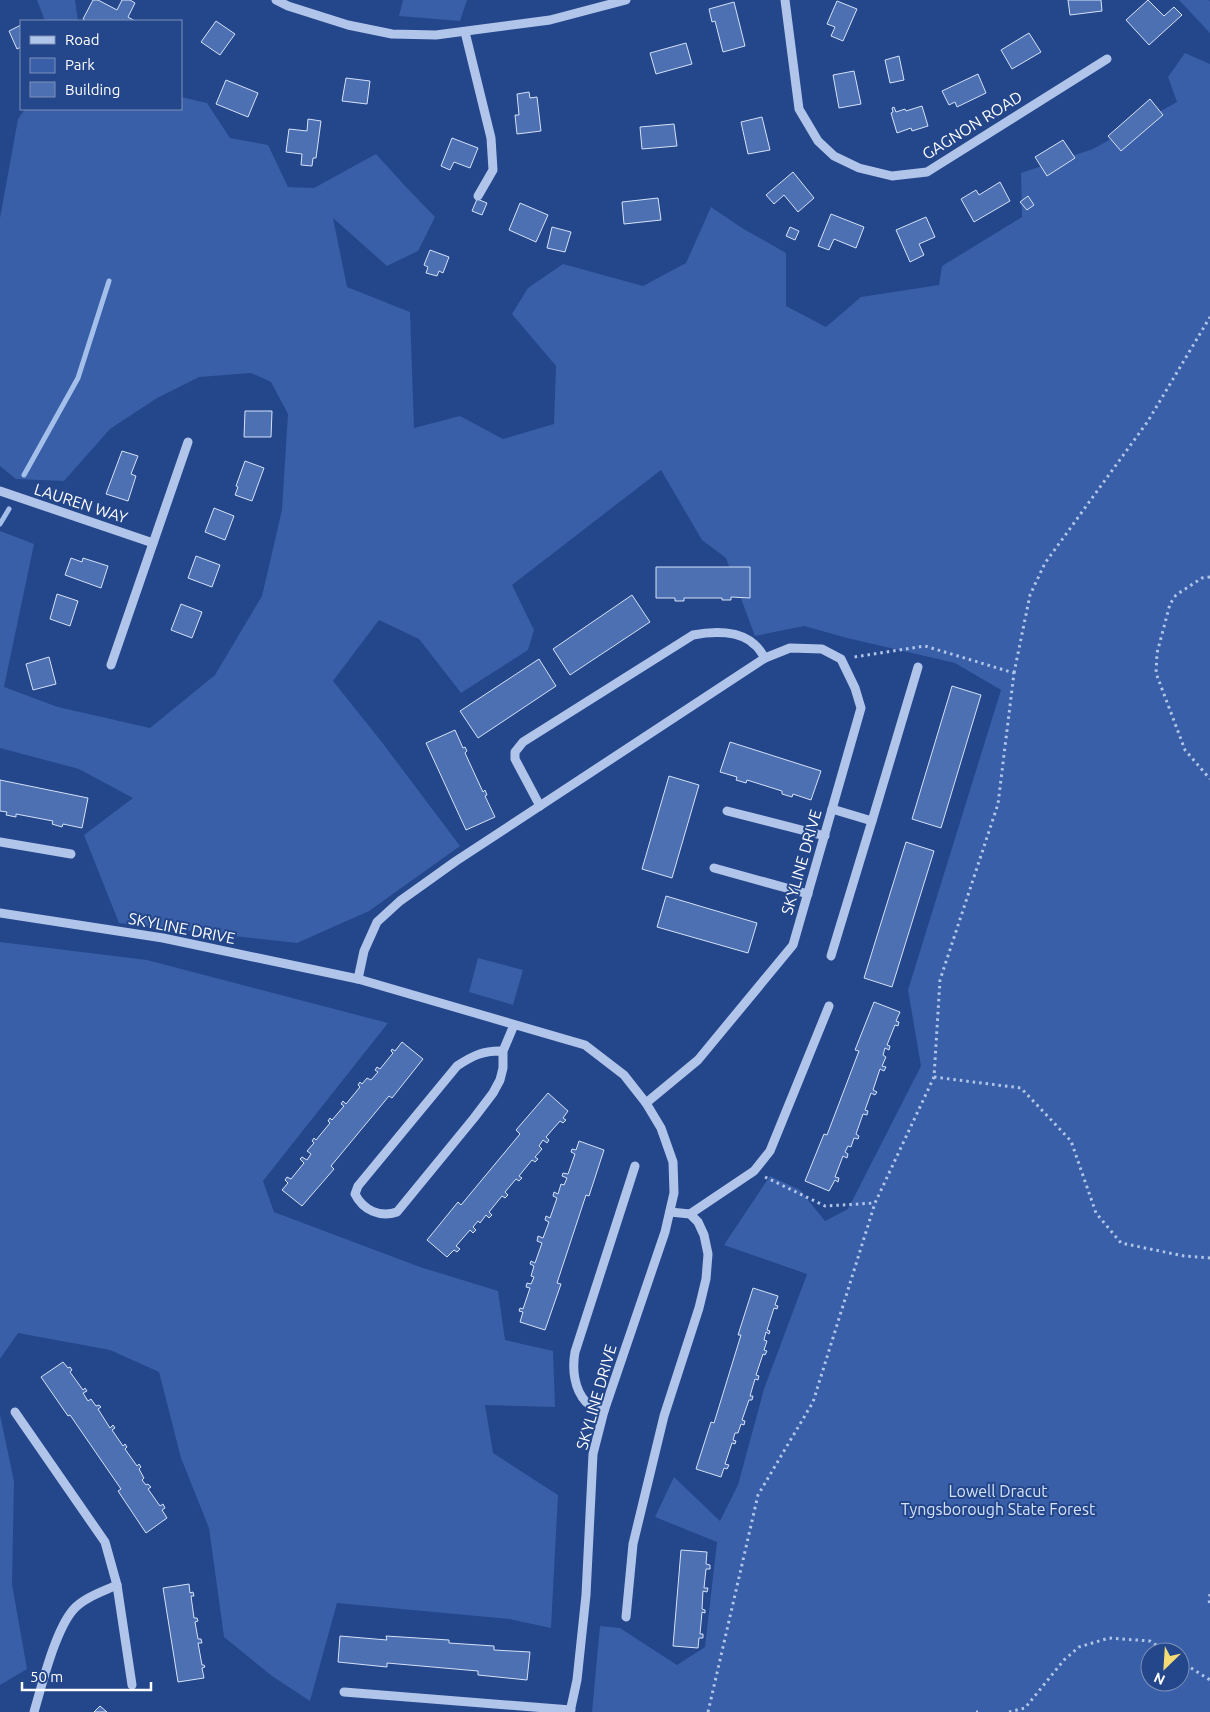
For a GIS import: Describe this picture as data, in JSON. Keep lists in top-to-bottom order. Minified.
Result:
{"streets":{"street":["GAGNON ROAD","LAUREN WAY","SKYLINE DRIVE"]},"parks":["Lowell Dracut Tyngsborough State Forest"],"legend":["Road","Park","Building"],"scale_bar":"50 m","north":"bottom left"}
